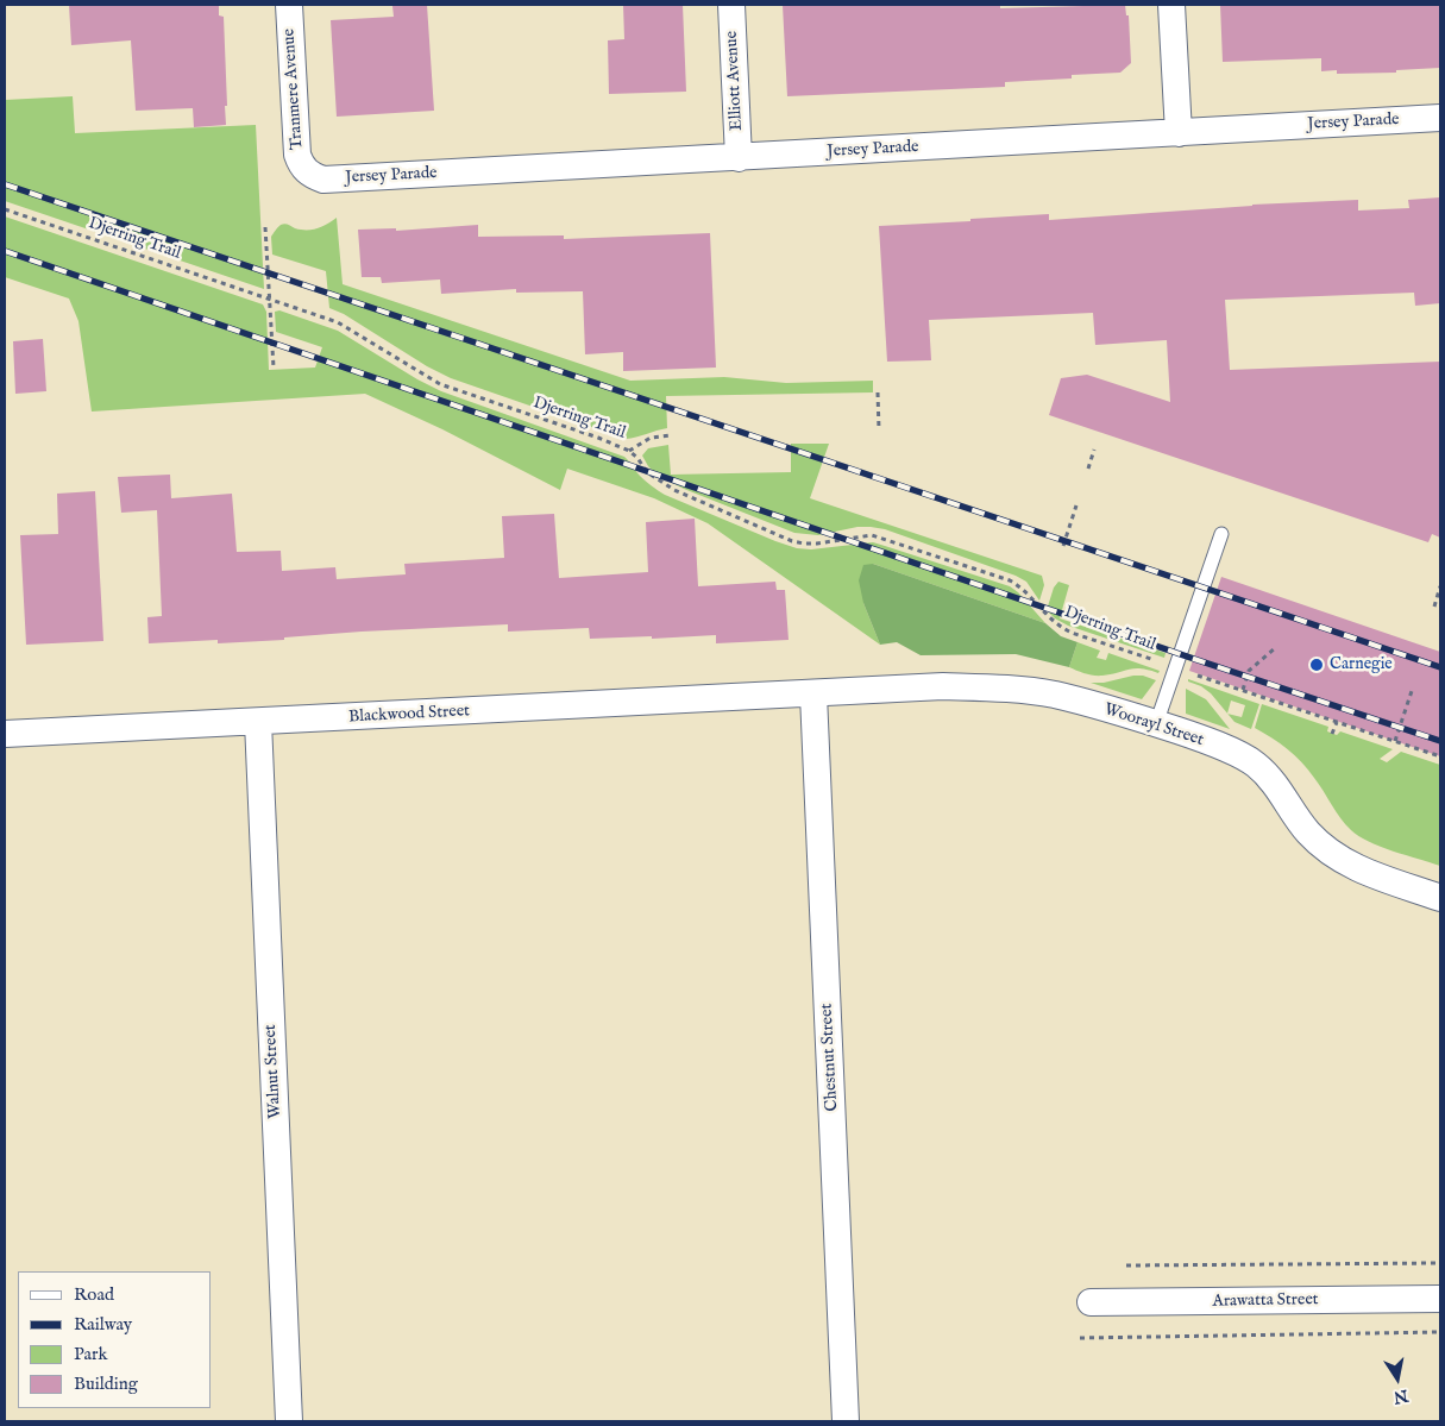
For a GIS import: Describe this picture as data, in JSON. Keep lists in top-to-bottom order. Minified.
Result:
{"streets":{"street":["Elliott Avenue","Tranmere Avenue","Jersey Parade","Blackwood Street","Woorayl Street","Chestnut Street","Walnut Street","Arawatta Street"],"path":["Djerring Trail"]},"crossings":[["Elliott Avenue","Jersey Parade"],["Tranmere Avenue","Jersey Parade"],["Blackwood Street","Woorayl Street"],["Blackwood Street","Chestnut Street"],["Blackwood Street","Walnut Street"],["Woorayl Street","Chestnut Street"]],"places":["Carnegie"],"legend":["Road","Railway","Park","Building"],"north":"bottom"}
